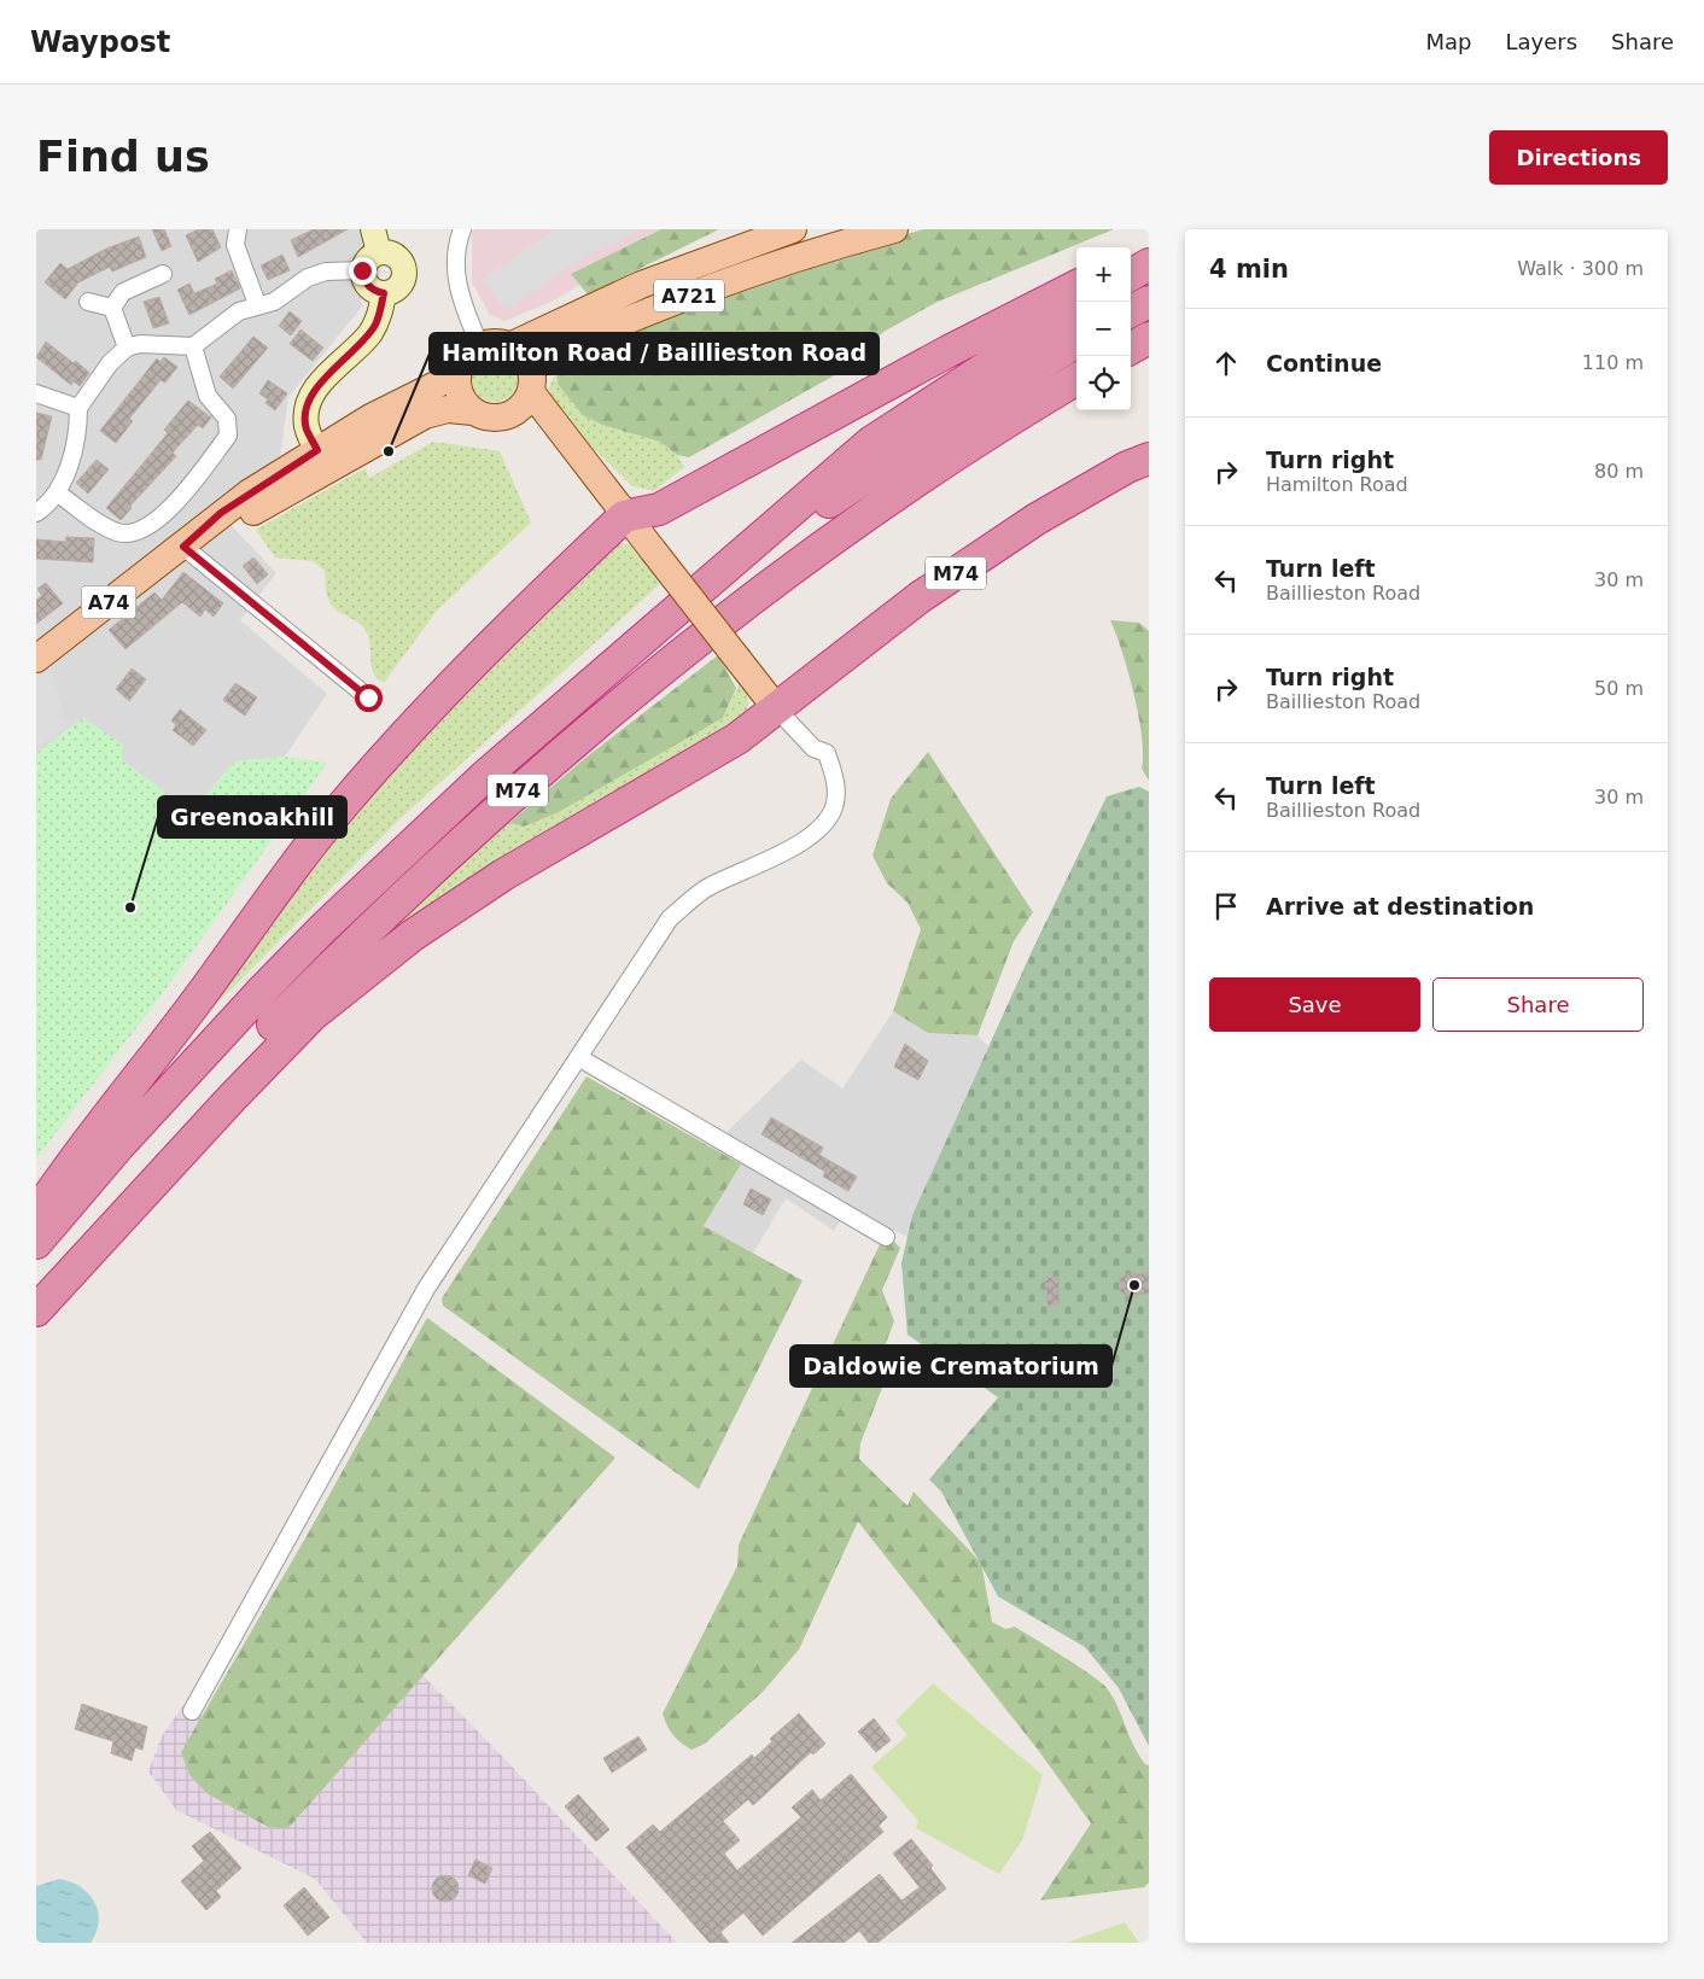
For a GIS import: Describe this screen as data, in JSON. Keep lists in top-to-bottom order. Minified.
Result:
{"streets":{"highway":["M74"],"main road":["A721","A74"]},"crossings":[["A721","A74"]],"places":["Hamilton Road / Baillieston Road","Greenoakhill","Daldowie Crematorium"],"page":{"header":"Waypost","nav":["Map","Layers","Share"],"buttons":["Directions",["Save","Share"]],"title":"Find us","heading":["4 min","Walk · 300 m"],"map_buttons":["+","−"],"list":[["Continue","110 m"],["Turn right","Hamilton Road","80 m"],["Turn left","Baillieston Road","30 m"],["Turn right","Baillieston Road","50 m"],["Turn left","Baillieston Road","30 m"],"Arrive at destination"]}}
